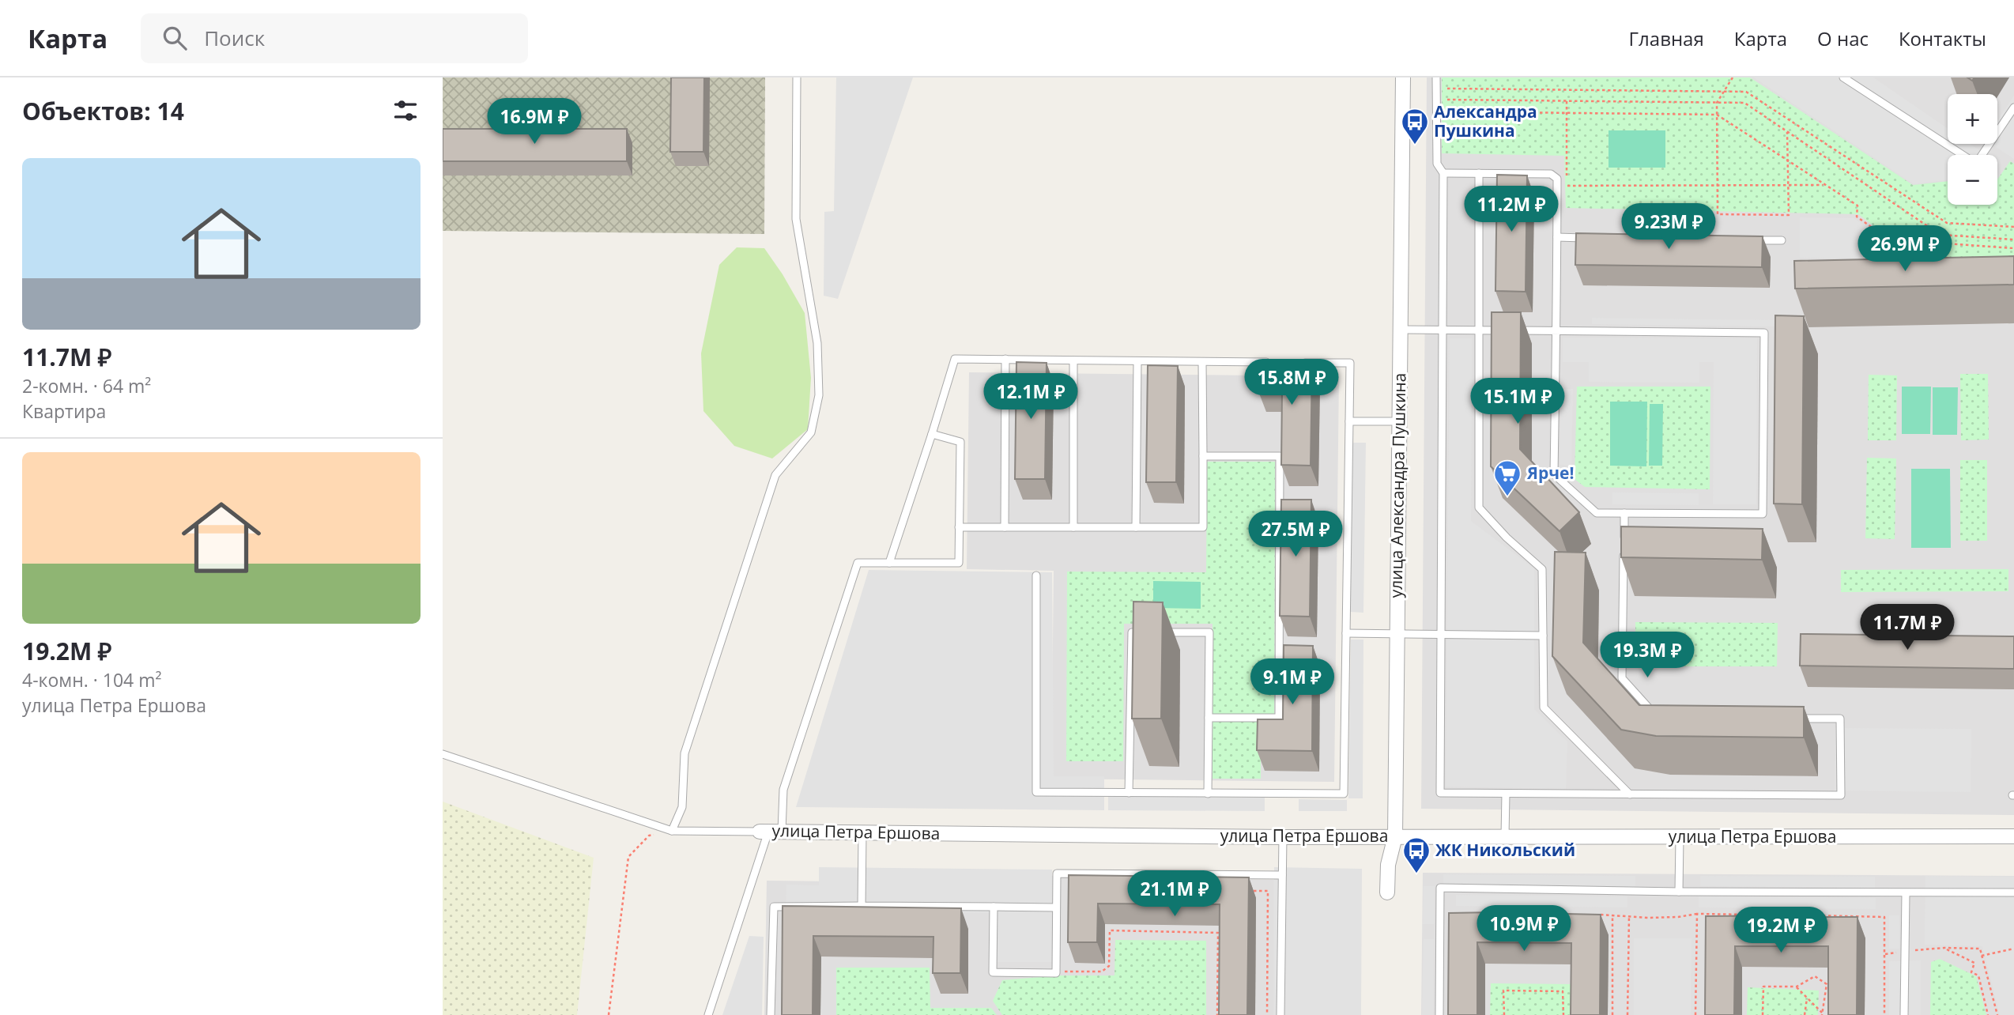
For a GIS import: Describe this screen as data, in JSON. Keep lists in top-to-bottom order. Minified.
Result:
{"streets":{"street":["улица Александра Пушкина","улица Петра Ершова"]},"crossings":[["улица Александра Пушкина","улица Петра Ершова"]],"places":{"bus stop":["Александра Пушкина","ЖК Никольский"],"supermarket":["Ярче!"]},"page":{"header":"Карта","search":"Поиск","nav":["Главная","Карта","О нас","Контакты"],"heading":"Объектов: 14","map_buttons":["+","−"],"price":["16.9M ₽","11.2M ₽","9.23M ₽","26.9M ₽","15.8M ₽","12.1M ₽","15.1M ₽","27.5M ₽","11.7M ₽","19.3M ₽","9.1M ₽","21.1M ₽","10.9M ₽","19.2M ₽"],"list":[{"name":"11.7M ₽","note":"2-комн. · 64 m² · Квартира"},{"name":"19.2M ₽","note":"4-комн. · 104 m² · улица Петра Ершова"}]}}
